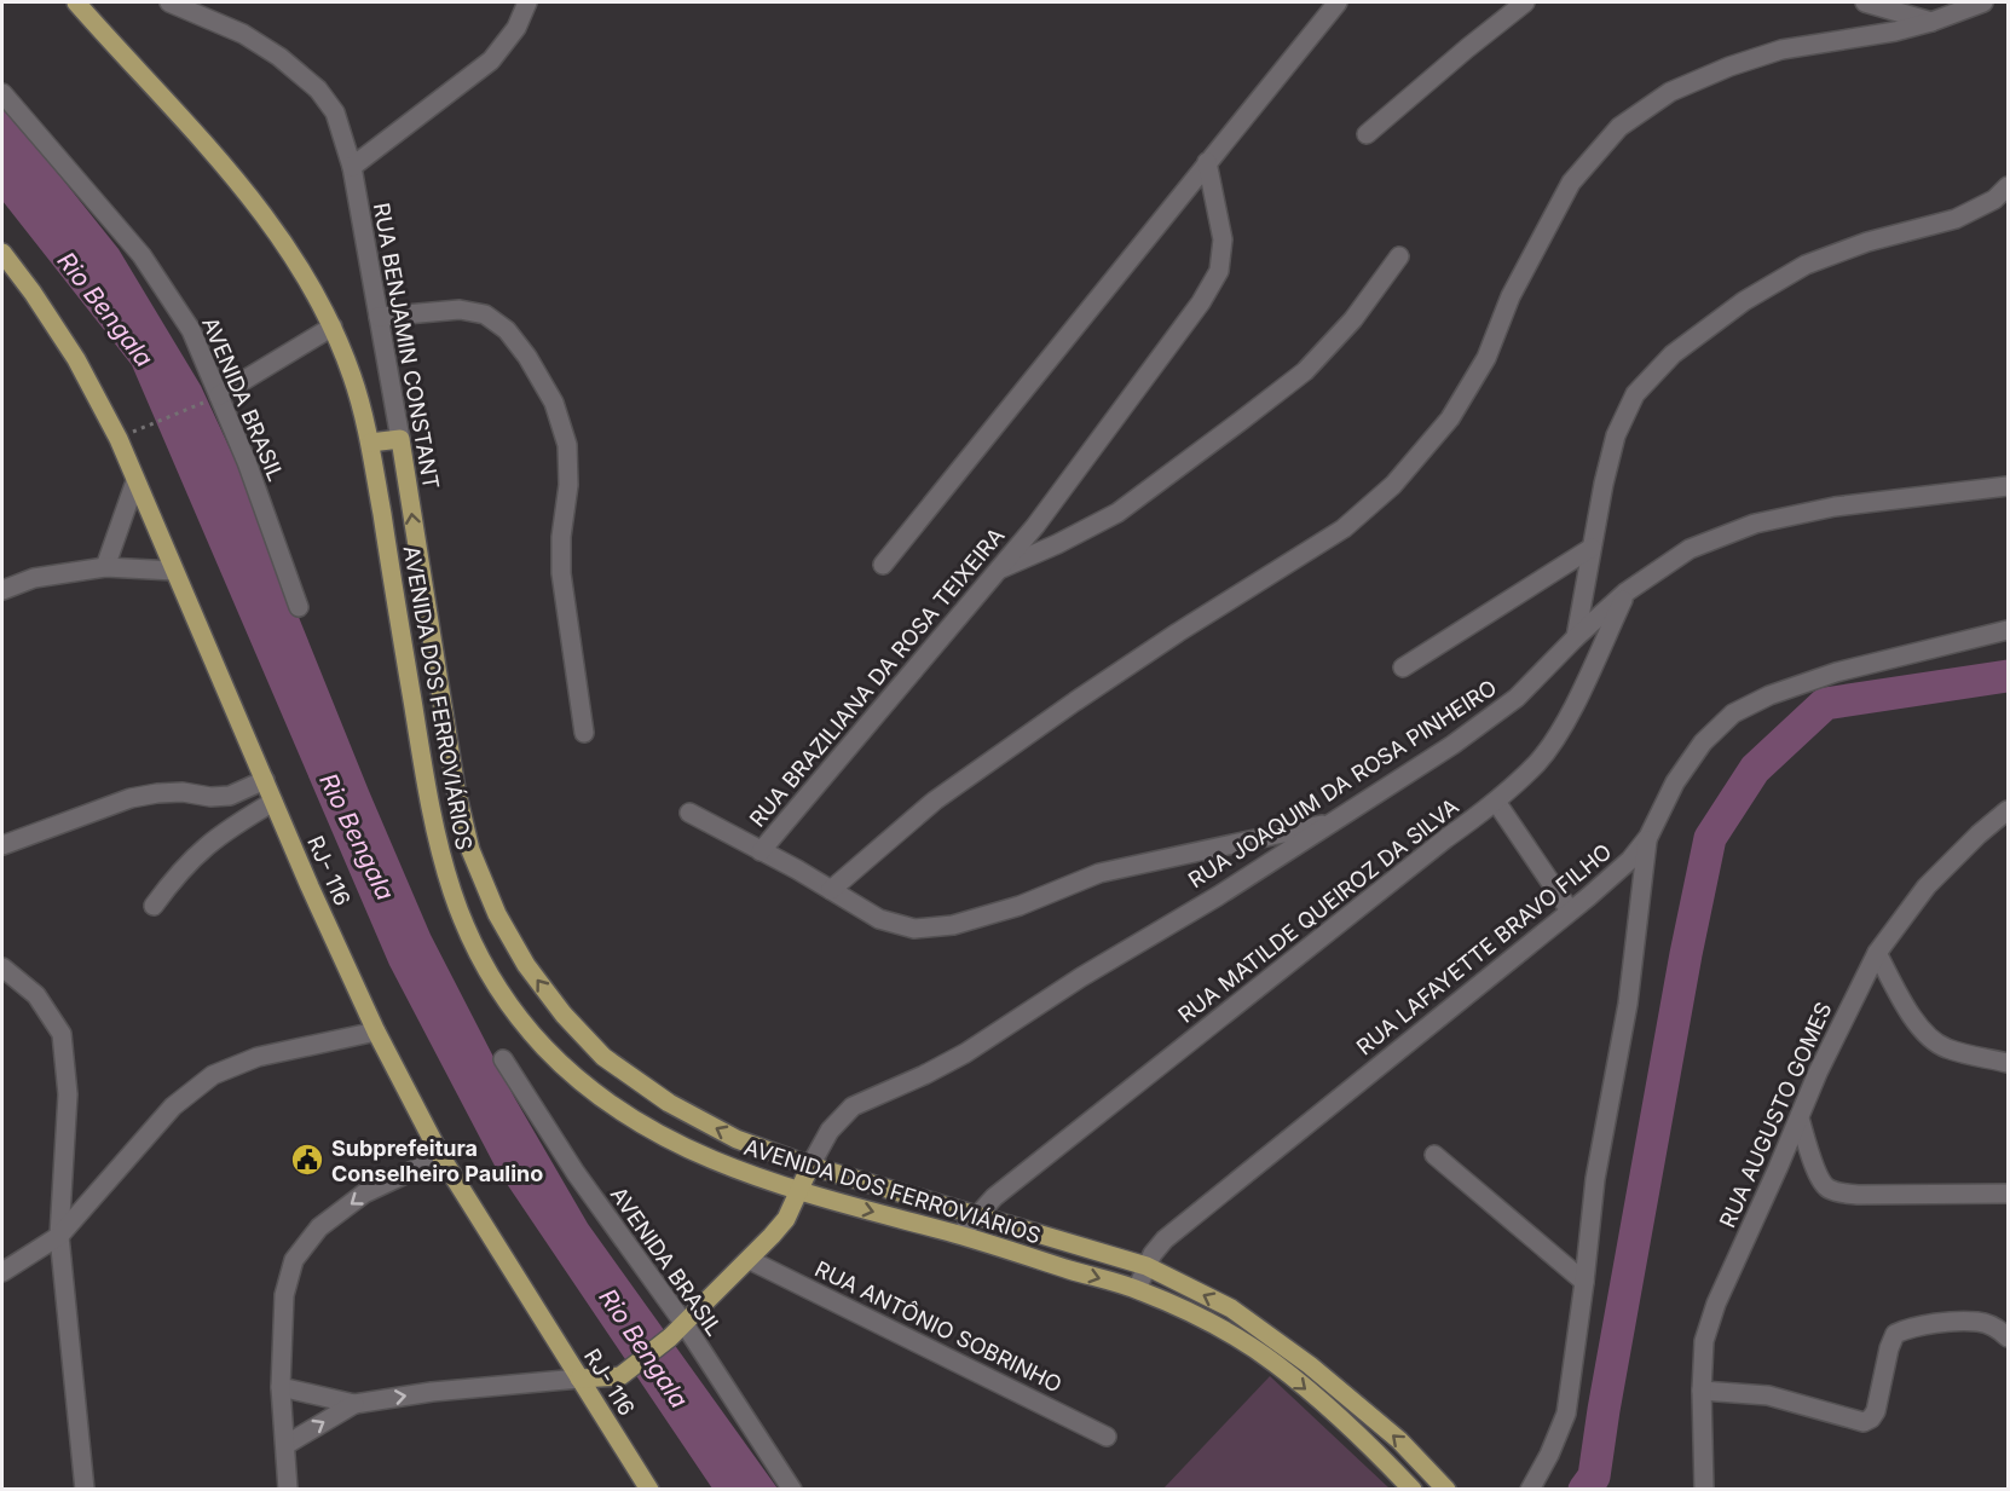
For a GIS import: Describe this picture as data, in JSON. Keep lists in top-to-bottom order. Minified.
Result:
{"streets":{"main road":["RUA BENJAMIN CONSTANT","AVENIDA DOS FERROVIÁRIOS","RJ- 116"],"street":["AVENIDA BRASIL","RUA BRAZILIANA DA ROSA TEIXEIRA","RUA JOAQUIM DA ROSA PINHEIRO","RUA MATILDE QUEIROZ DA SILVA","RUA LAFAYETTE BRAVO FILHO","RUA AUGUSTO GOMES","RUA ANTÔNIO SOBRINHO"]},"crossings":[["RUA BENJAMIN CONSTANT","RUA JOAQUIM DA ROSA PINHEIRO"],["RUA BENJAMIN CONSTANT","RUA MATILDE QUEIROZ DA SILVA"],["RUA BENJAMIN CONSTANT","RUA LAFAYETTE BRAVO FILHO"],["RUA BRAZILIANA DA ROSA TEIXEIRA","RUA JOAQUIM DA ROSA PINHEIRO"],["AVENIDA DOS FERROVIÁRIOS","RUA MATILDE QUEIROZ DA SILVA"],["AVENIDA DOS FERROVIÁRIOS","RUA LAFAYETTE BRAVO FILHO"],["RUA JOAQUIM DA ROSA PINHEIRO","RUA MATILDE QUEIROZ DA SILVA"]],"one_way":["RUA BENJAMIN CONSTANT"],"water":["Rio Bengala"],"places":{"public building":["Subprefeitura Conselheiro Paulino"]}}
